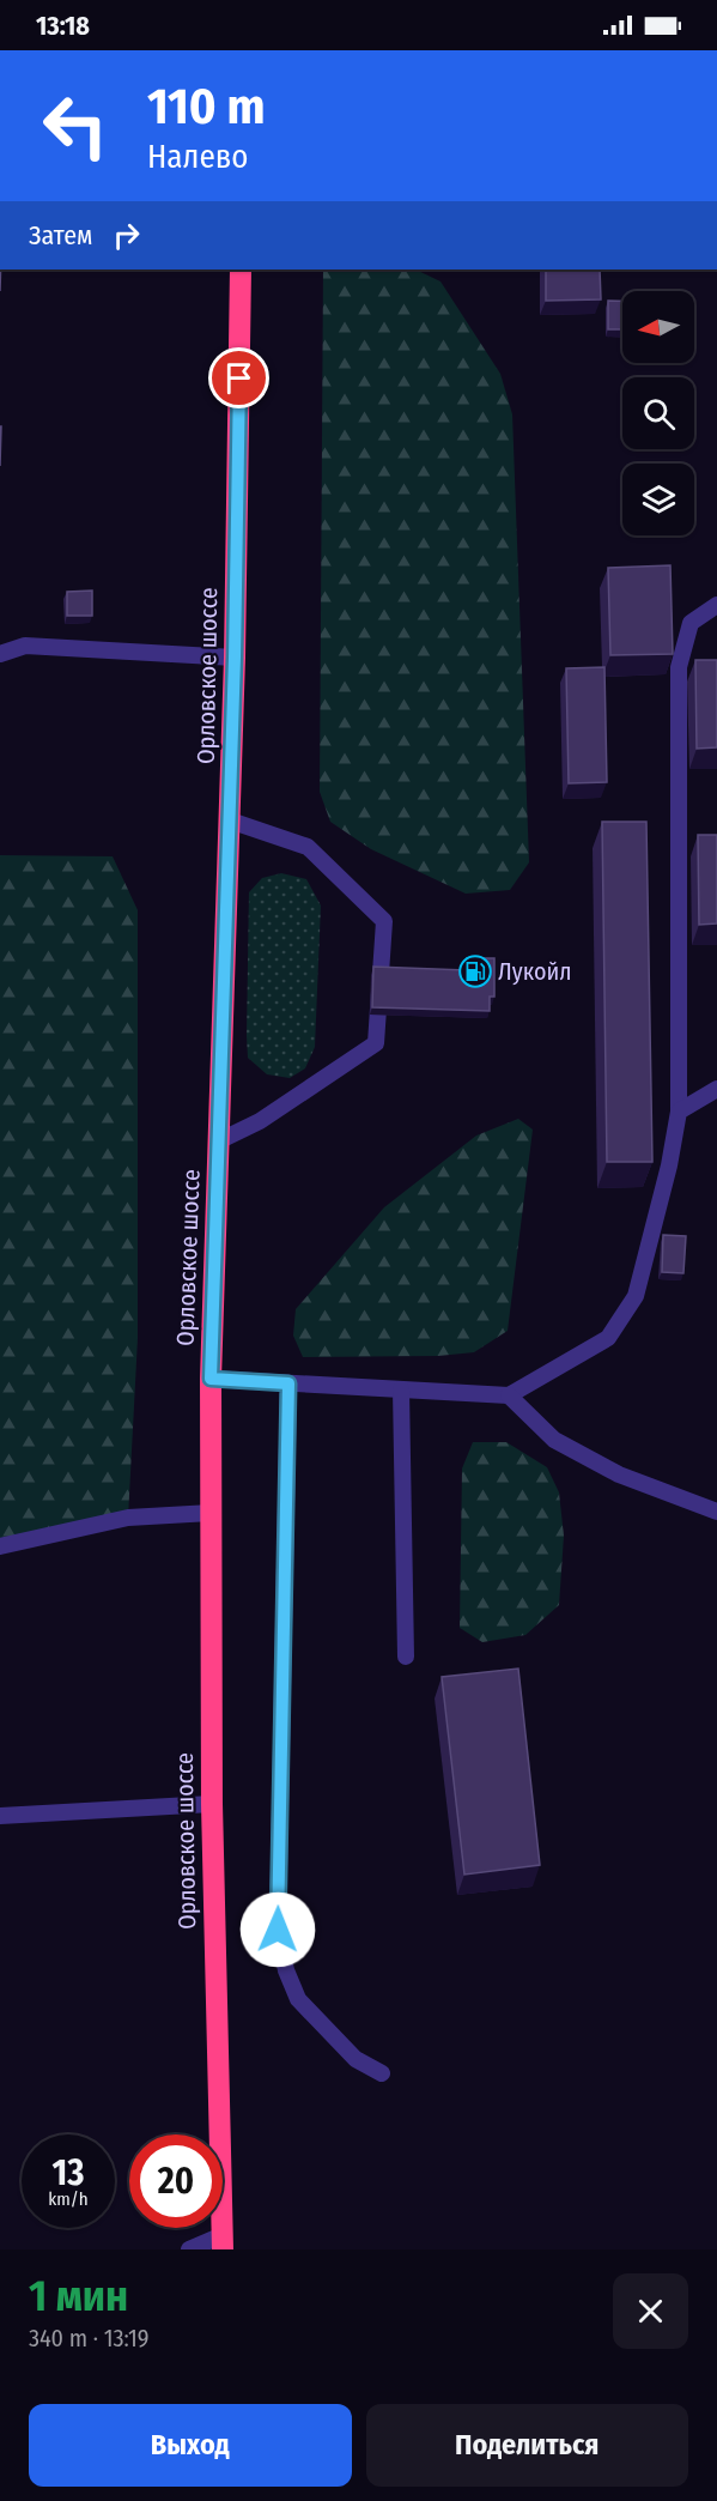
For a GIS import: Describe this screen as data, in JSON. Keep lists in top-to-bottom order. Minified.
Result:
{"streets":{"highway":["Орловское шоссе"]},"places":{"fuel station":["Лукойл"]},"north":"left","page":{"status":"13:18","turn":["110 m","Налево"],"then":"Затем","speed":"13 km/h","limit":"20","heading":["1 мин","340 m · 13:19"],"buttons":["Выход","Поделиться"]}}
